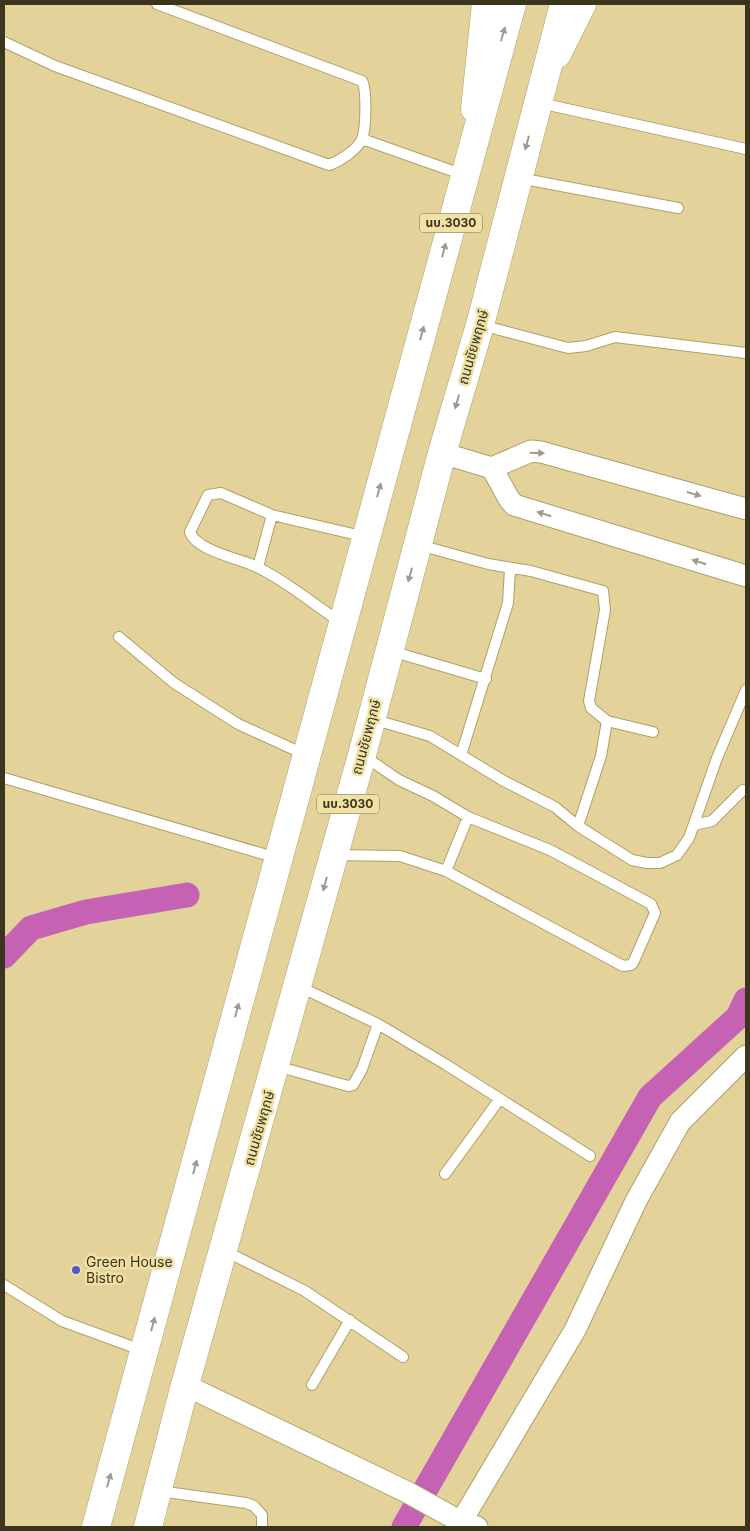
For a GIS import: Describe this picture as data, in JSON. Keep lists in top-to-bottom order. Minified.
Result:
{"streets":{"main road":["นบ.3030","ถนนชัยพฤกษ์"]},"places":["Green House Bistro"]}
